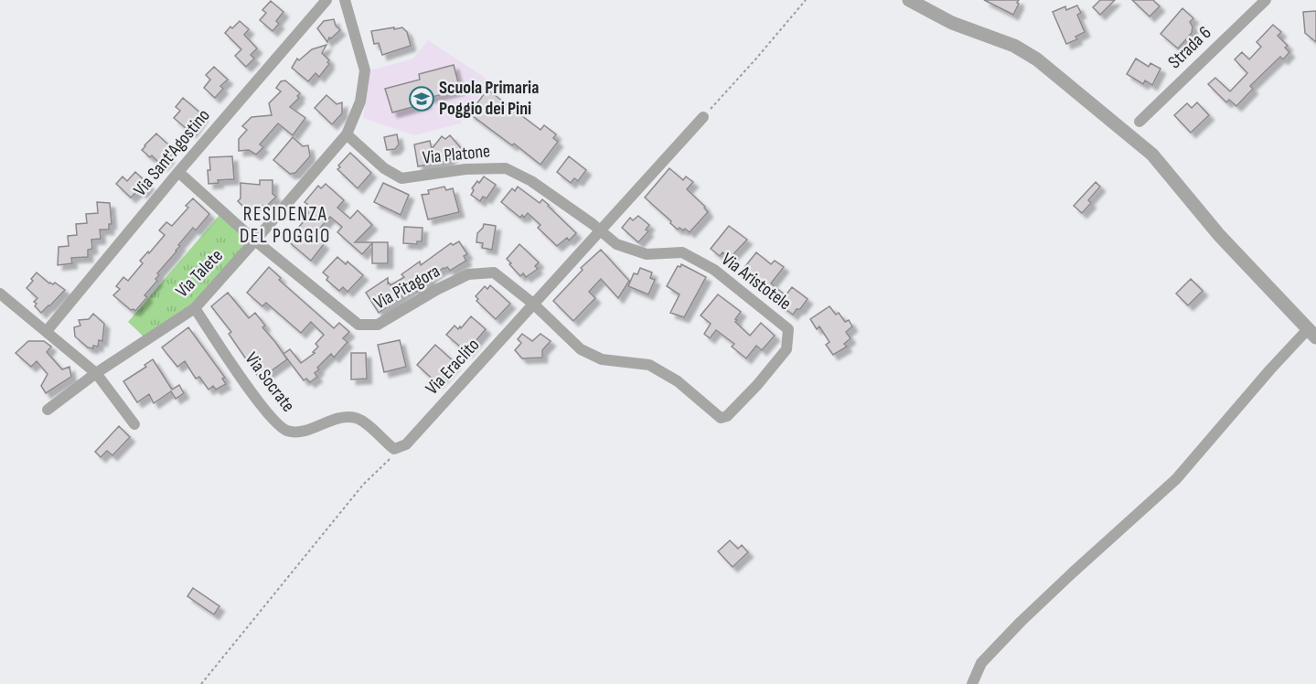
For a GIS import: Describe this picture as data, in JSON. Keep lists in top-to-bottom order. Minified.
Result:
{"streets":{"street":["Strada 6","Via Sant'Agostino","Via Platone","Via Talete","Via Aristotele","Via Pitagora","Via Eraclito","Via Socrate"]},"crossings":[["Via Sant'Agostino","Via Pitagora"],["Via Platone","Via Talete"],["Via Platone","Via Aristotele"],["Via Platone","Via Eraclito"],["Via Talete","Via Pitagora"],["Via Talete","Via Socrate"],["Via Aristotele","Via Pitagora"],["Via Aristotele","Via Eraclito"],["Via Pitagora","Via Eraclito"],["Via Eraclito","Via Socrate"]],"districts":["RESIDENZA DEL POGGIO"],"places":{"school or university":["Scuola Primaria Poggio dei Pini"]}}
